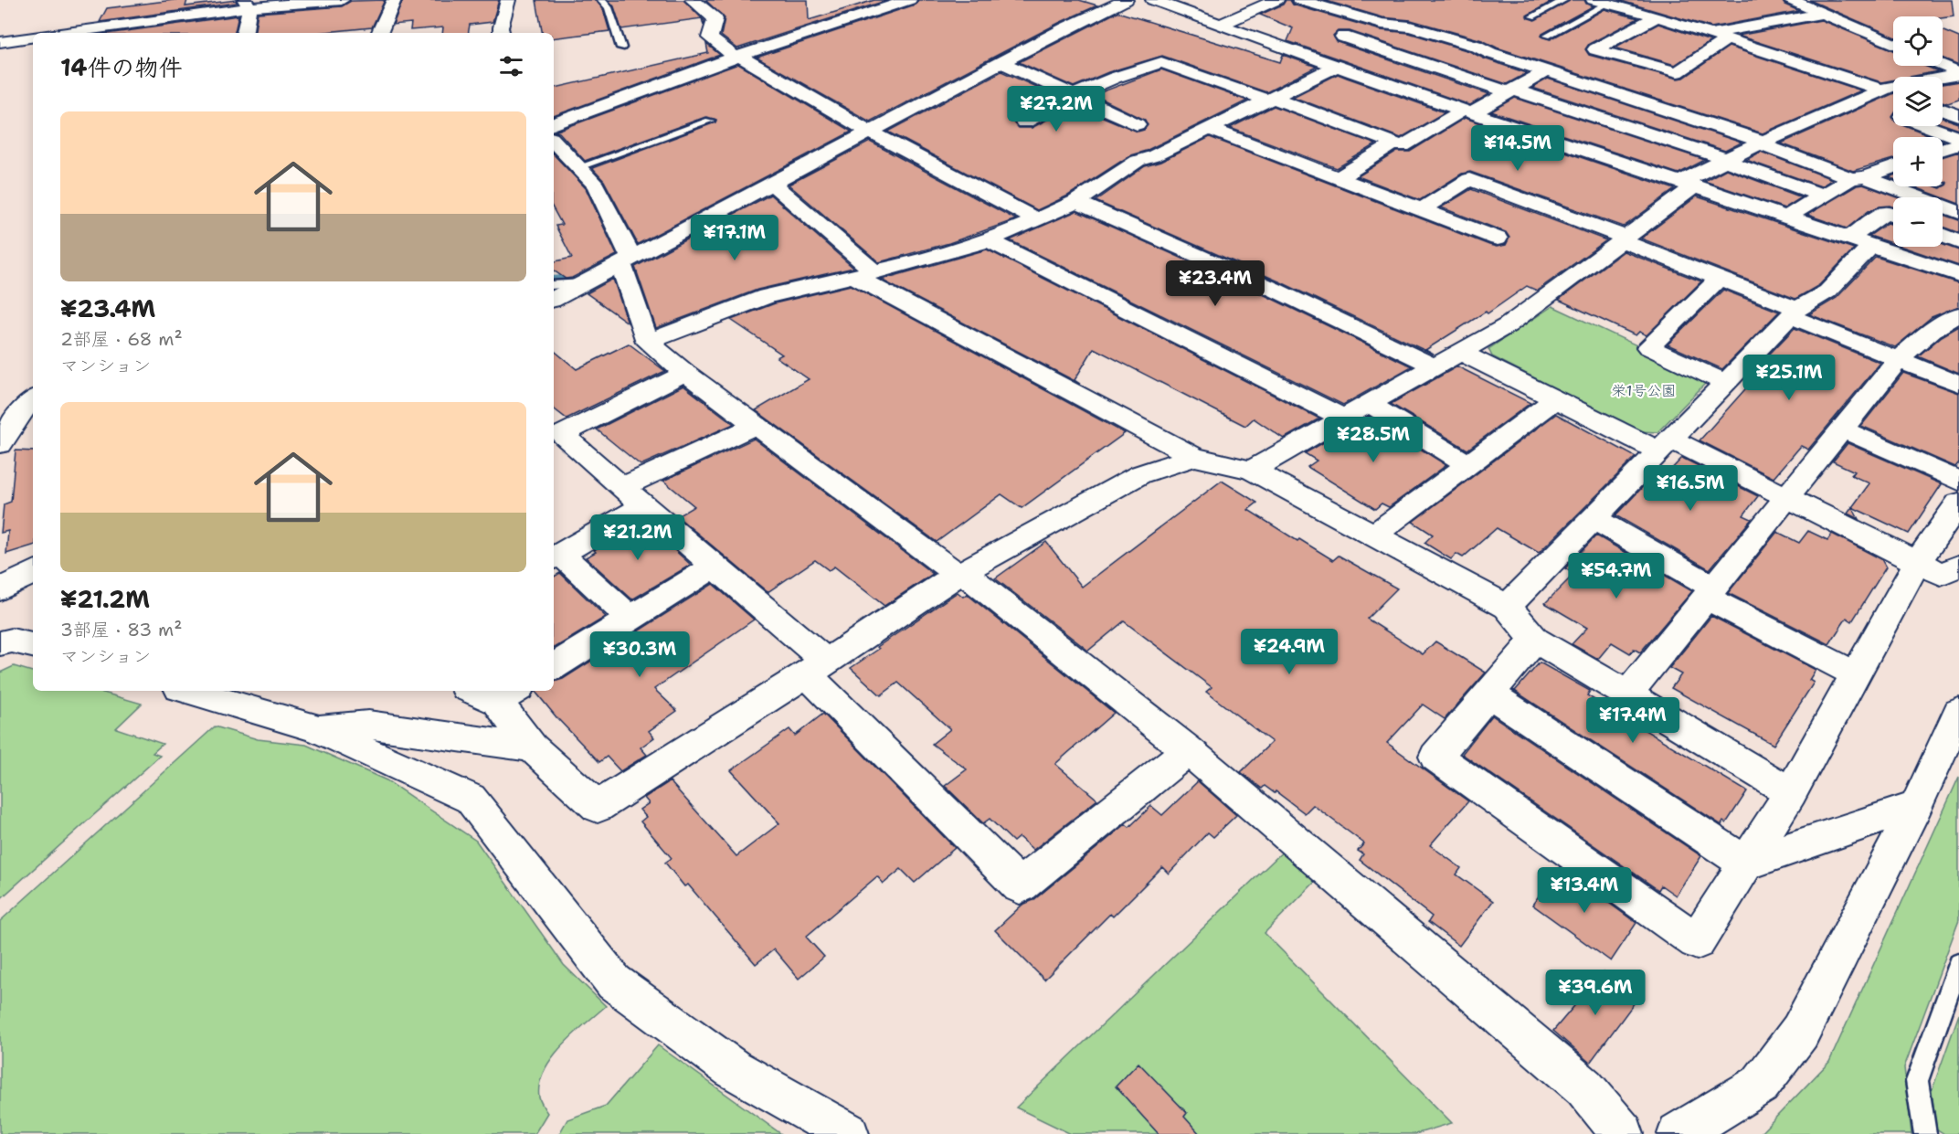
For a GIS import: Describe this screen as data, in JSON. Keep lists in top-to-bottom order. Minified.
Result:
{"parks":["栄1号公園"],"page":{"map_buttons":["+","−"],"heading":"14件の物件","price":["¥27.2M","¥14.5M","¥17.1M","¥23.4M","¥25.1M","¥28.5M","¥16.5M","¥21.2M","¥54.7M","¥24.9M","¥30.3M","¥17.4M","¥13.4M","¥39.6M"],"list":[{"name":"¥23.4M","note":"2部屋 · 68 m² · マンション"},{"name":"¥21.2M","note":"3部屋 · 83 m² · マンション"}]}}
